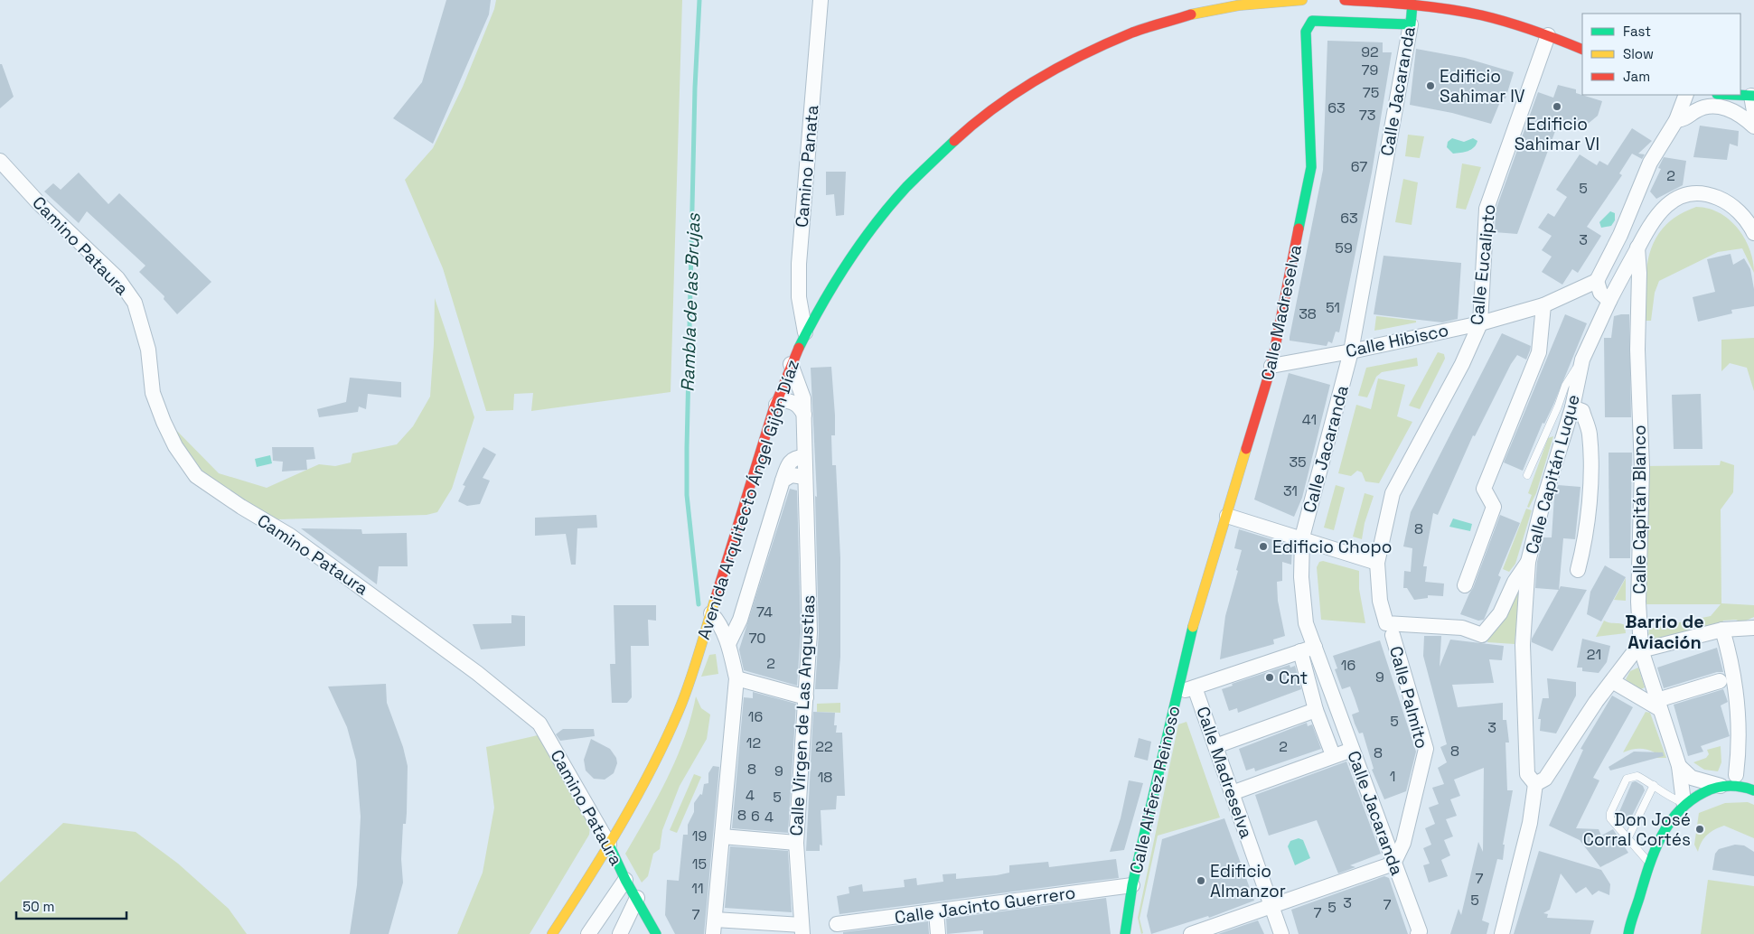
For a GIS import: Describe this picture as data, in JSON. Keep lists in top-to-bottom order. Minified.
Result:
{"streets":{"main road":["Calle Jacaranda","Camino Pataura","Calle Madreselva","Avenida Arquitecto Ángel Gijón Díaz","Calle Alferez Reinoso"],"street":["Camino Panata","Calle Eucalipto","Calle Hibisco","Calle Capitán Luque","Calle Capitán Blanco","Calle Palmito","Calle Virgen de Las Angustias","Calle Jacinto Guerrero"]},"crossings":[["Calle Jacaranda","Calle Madreselva"],["Calle Jacaranda","Calle Hibisco"],["Calle Jacaranda","Calle Palmito"],["Camino Panata","Avenida Arquitecto Ángel Gijón Díaz"],["Camino Pataura","Avenida Arquitecto Ángel Gijón Díaz"],["Calle Eucalipto","Calle Hibisco"],["Calle Eucalipto","Calle Capitán Luque"],["Calle Madreselva","Calle Hibisco"],["Calle Madreselva","Calle Alferez Reinoso"],["Calle Capitán Luque","Calle Capitán Blanco"],["Avenida Arquitecto Ángel Gijón Díaz","Calle Virgen de Las Angustias"],["Calle Alferez Reinoso","Calle Jacinto Guerrero"]],"districts":["Barrio de Aviación"],"water":["Rambla de las Brujas"],"places":["Edificio Sahimar IV","Edificio Sahimar VI","Edificio Chopo","Cnt","Don José Corral Cortés","Edificio Almanzor"],"house_numbers":["92","79","75","63","73","67","2","5","63","3","59","51","38","41","35","31","8","74","70","21","2","16","9","16","5","3","12","22","2","8","8","8","9","1","18","4","5","8","6","4","19","15","7","11","5","3","7","5","7","7"],"legend":["Fast","Slow","Jam"],"scale_bar":"50 m"}
